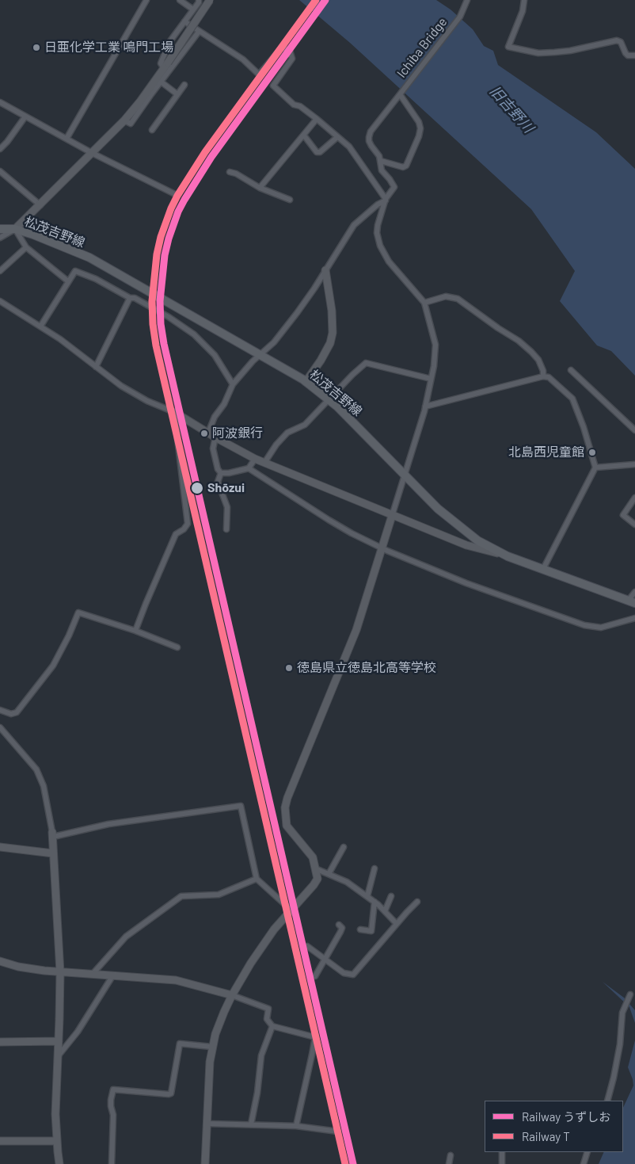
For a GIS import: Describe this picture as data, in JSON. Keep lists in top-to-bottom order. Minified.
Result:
{"streets":{"main road":["松茂吉野線"],"street":["Ichiba Bridge"]},"water":["旧吉野川"],"places":["日亜化学工業 鳴門工場","阿波銀行","北島西児童館","Shōzui","徳島県立徳島北高等学校"],"lines":["rail line うずしお","rail line T"],"legend":["Railway うずしお","Railway T"]}
